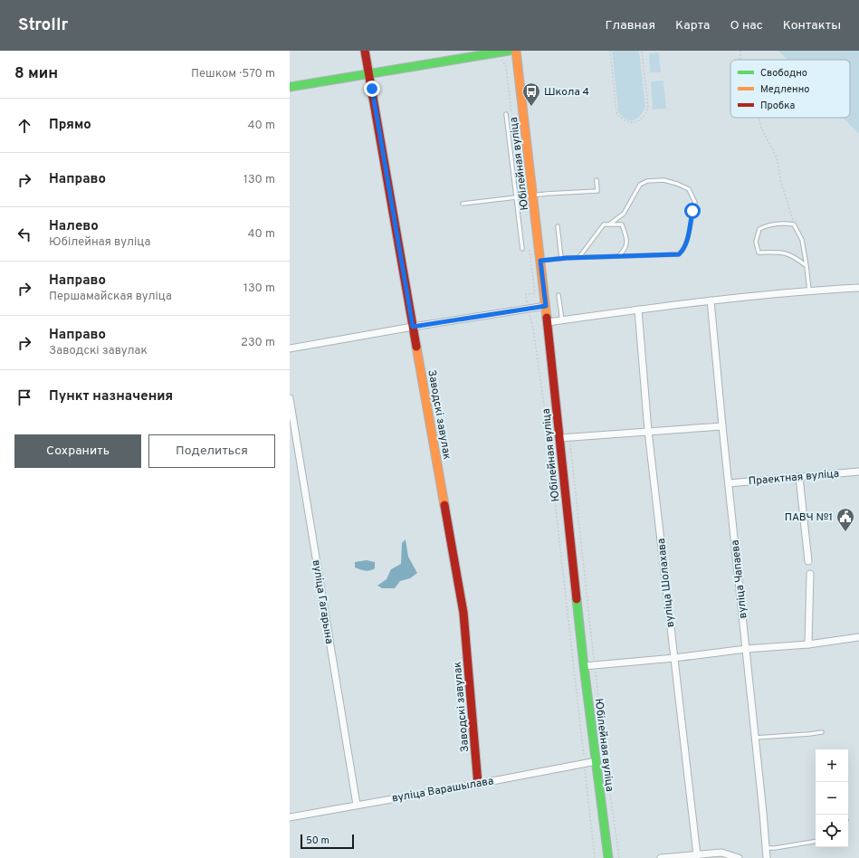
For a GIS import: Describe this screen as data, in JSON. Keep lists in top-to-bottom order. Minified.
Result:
{"streets":{"street":["Юбілейная вуліца","Заводскі завулак","Праектная вуліца","вуліца Чапаева","вуліца Шолахава","вуліца Гагарына","вуліца Варашылава"]},"crossings":[["Юбілейная вуліца","вуліца Варашылава"],["Заводскі завулак","вуліца Варашылава"],["Праектная вуліца","вуліца Чапаева"],["вуліца Гагарына","вуліца Варашылава"]],"places":{"bus stop":["Школа 4"],"public building":["ПАВЧ №1"]},"legend":["Свободно","Медленно","Пробка"],"scale_bar":"50 m","page":{"header":"Strollr","nav":["Главная","Карта","О нас","Контакты"],"heading":["8 мин","Пешком · 570 m"],"list":[["Прямо","40 m"],["Направо","130 m"],["Налево","Юбілейная вуліца","40 m"],["Направо","Першамайская вуліца","130 m"],["Направо","Заводскі завулак","230 m"],"Пункт назначения"],"buttons":["Сохранить","Поделиться"],"map_buttons":["+","−"],"scale":"50 m"}}
